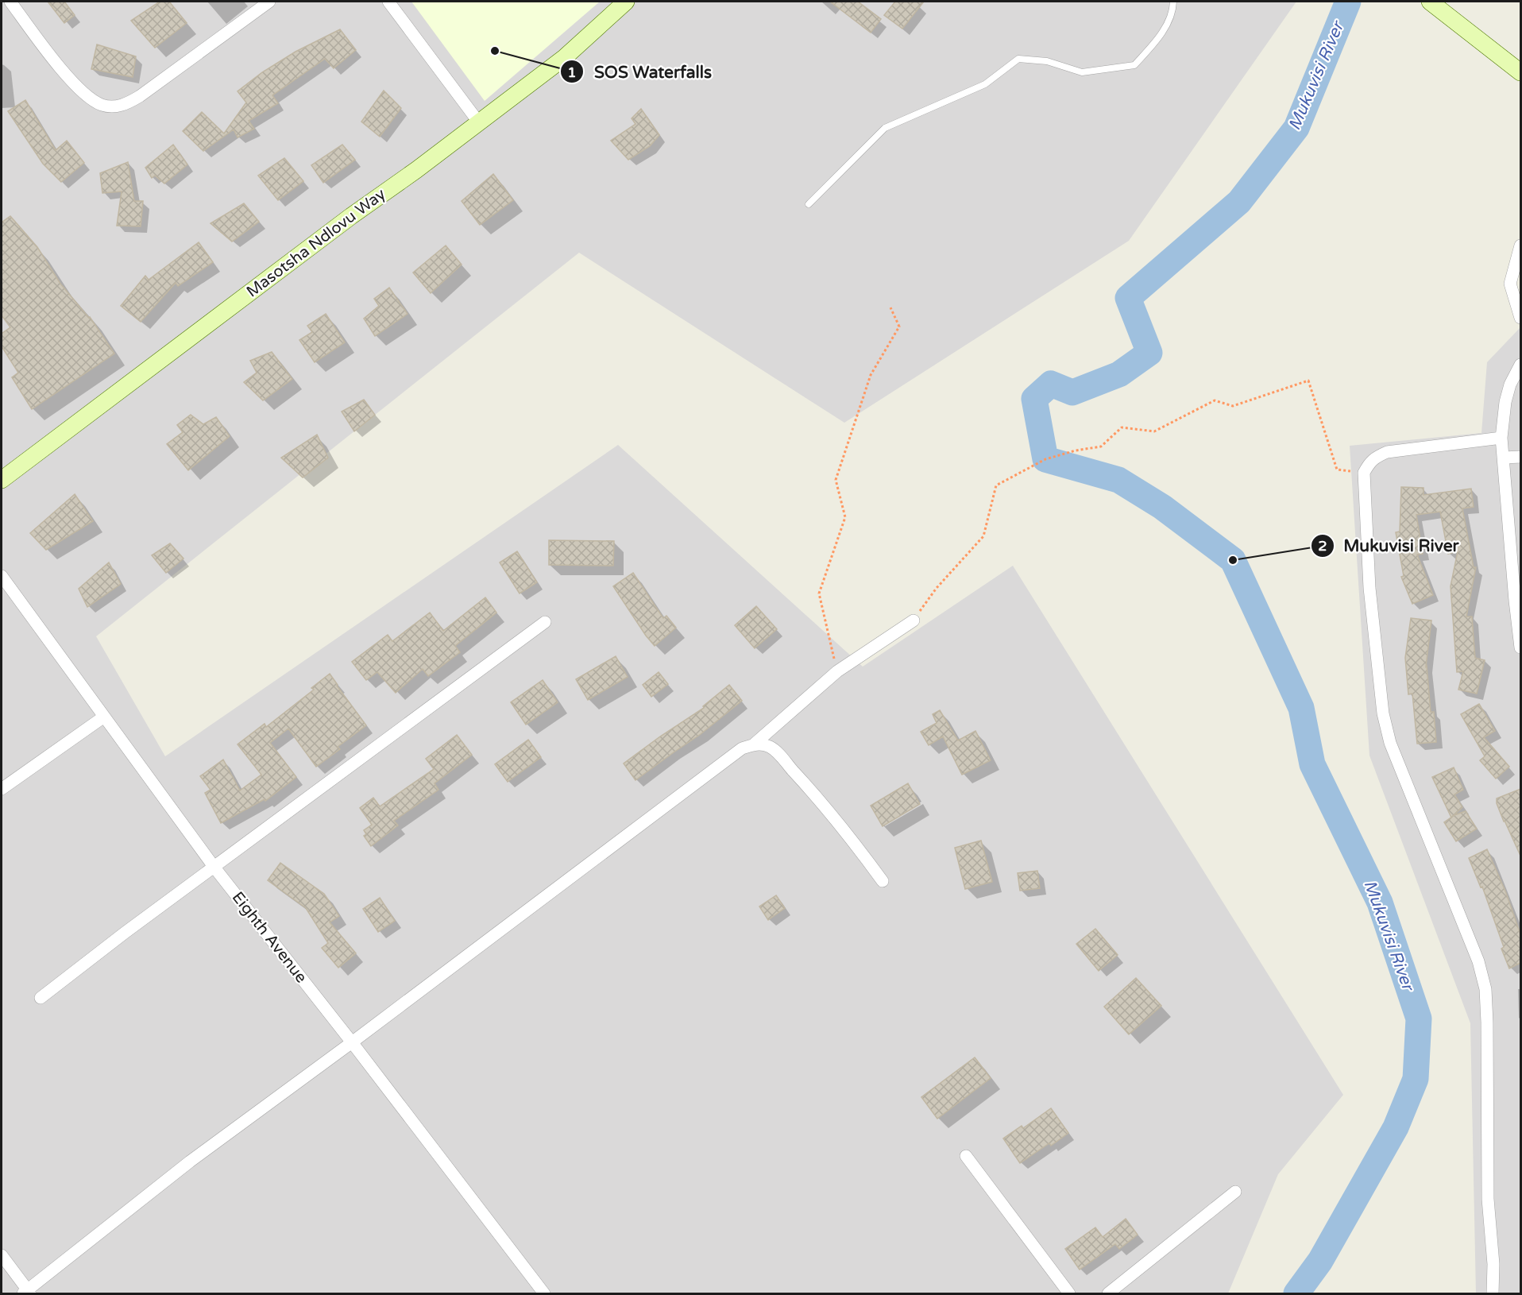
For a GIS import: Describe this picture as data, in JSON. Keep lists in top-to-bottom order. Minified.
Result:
{"streets":{"street":["Masotsha Ndlovu Way","Eighth Avenue"]},"water":["Mukuvisi River"],"places":["SOS Waterfalls","Mukuvisi River"]}
